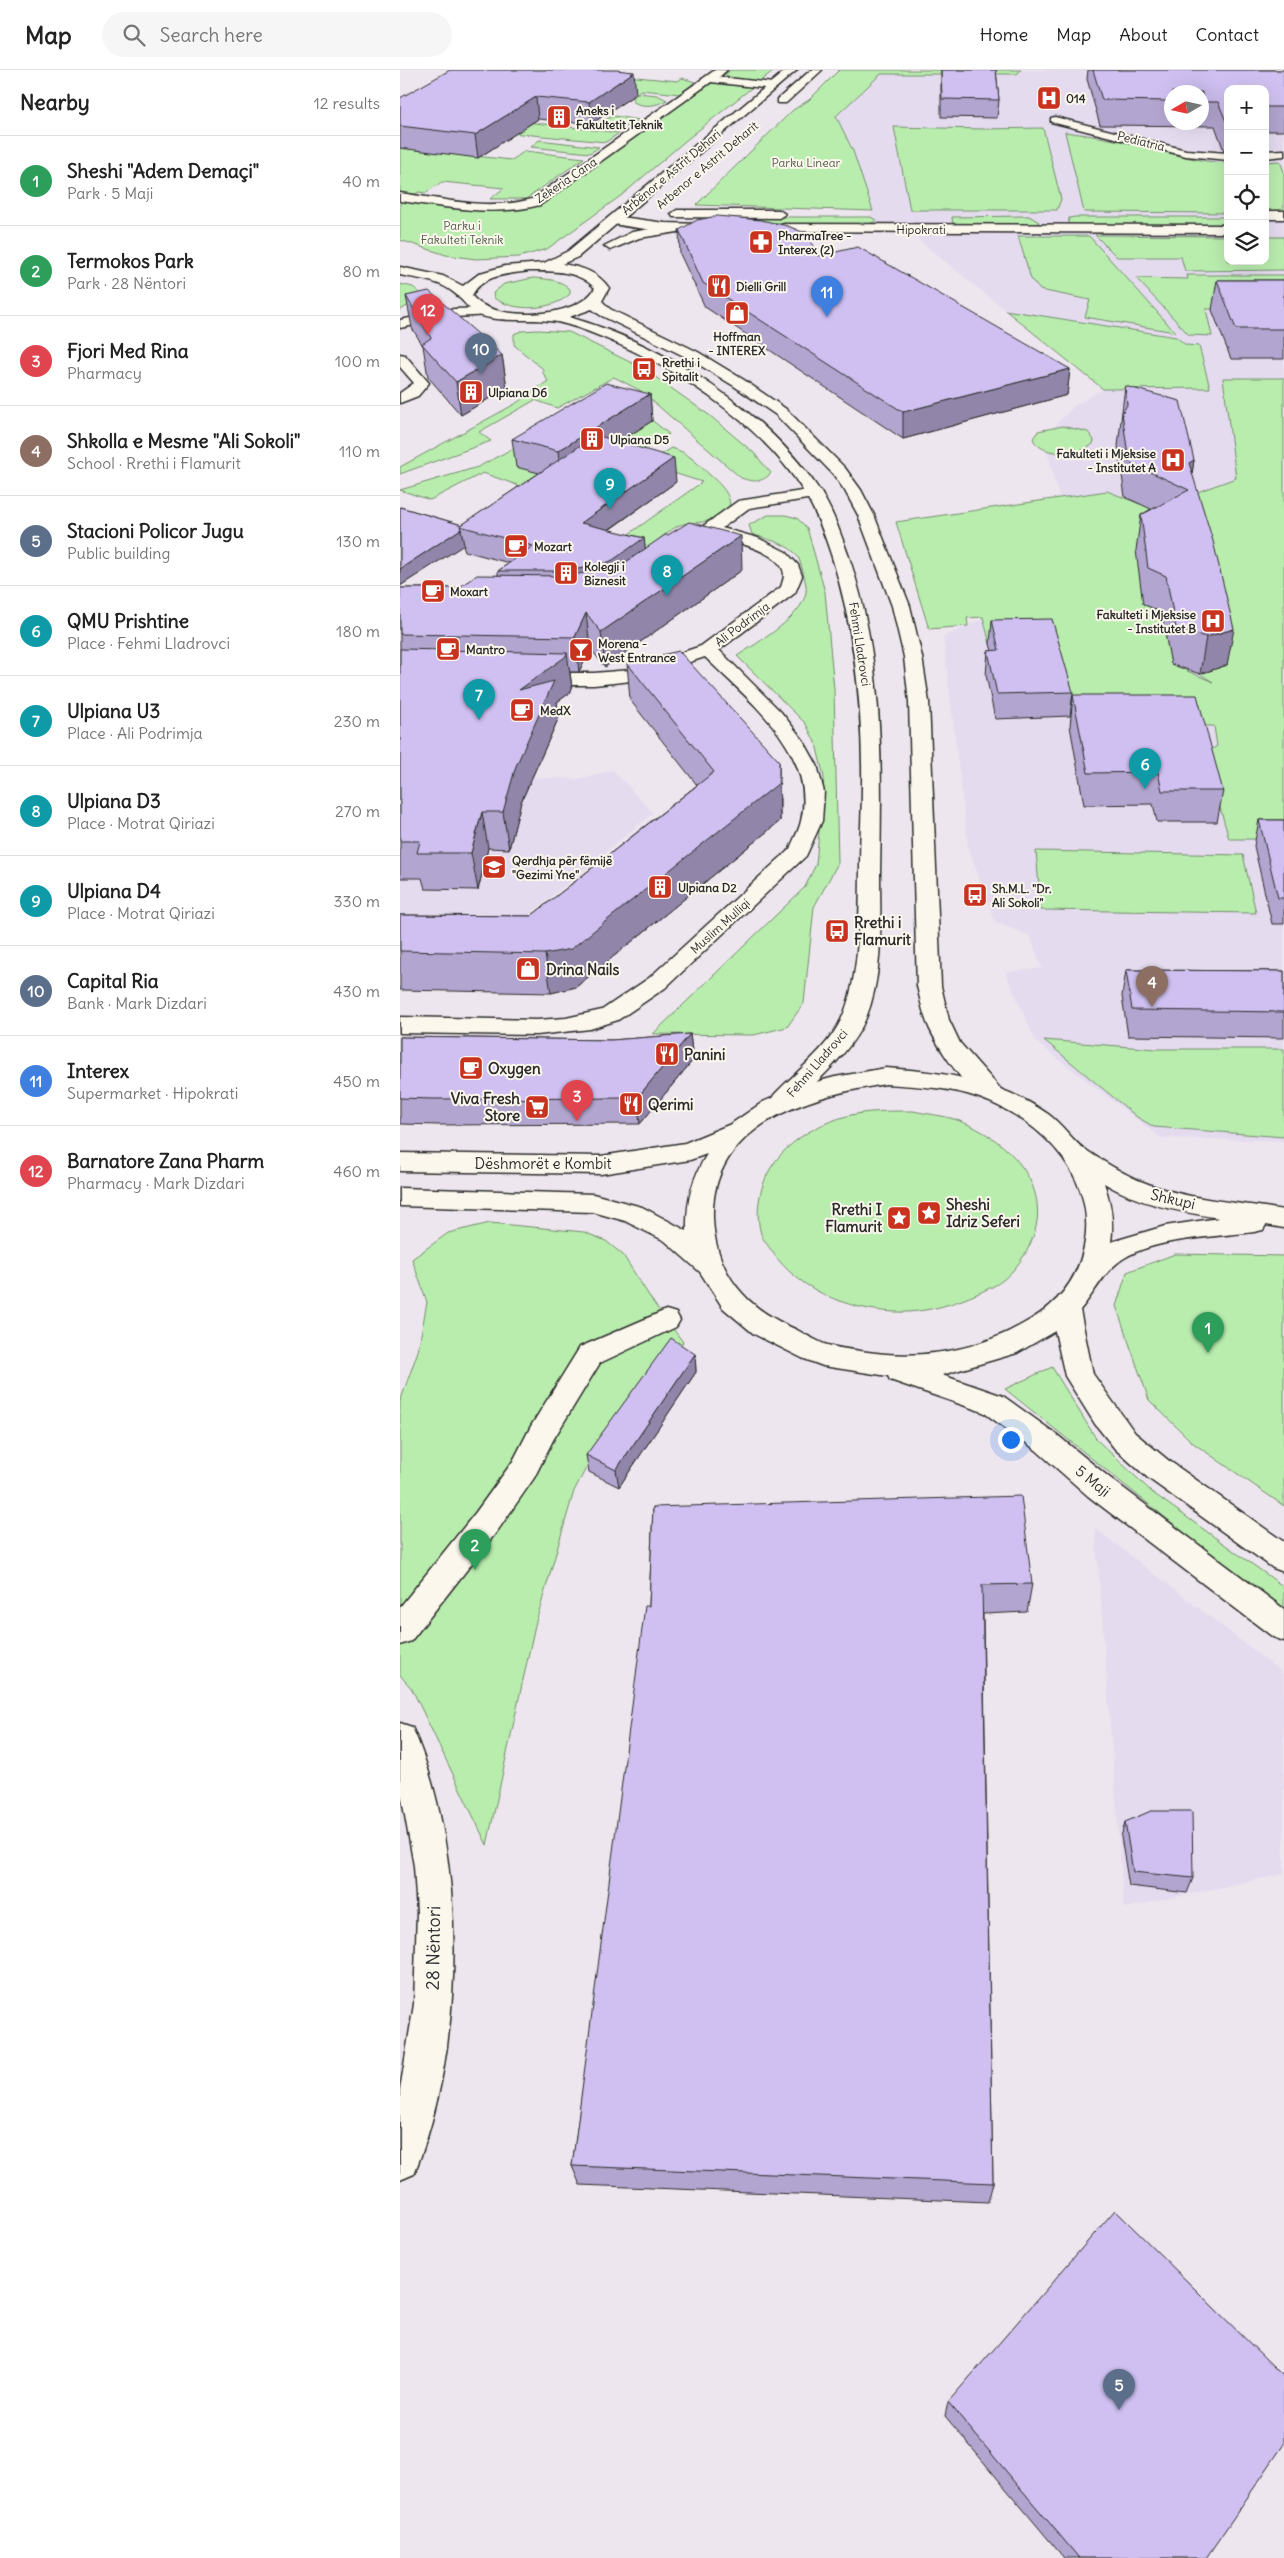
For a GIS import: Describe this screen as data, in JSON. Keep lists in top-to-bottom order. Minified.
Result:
{"streets":{"main road":["Pediatria","Arbënor e Astrit Dehari","Zekeria Cana","Hipokrati","Ali Podrimja","Fehmi Lladrovci","Muslim Mulliqi","Dëshmorët e Kombit","Shkupi","5 Maji","28 Nëntori"]},"crossings":[["Ali Podrimja","Muslim Mulliqi"]],"parks":["Parku Linear","Parku i Fakulteti Teknik"],"places":{"hospital":["014","Fakulteti i Mjeksise - Institutet A","Fakulteti i Mjeksise - Institutet B"],"building":["Aneks i Fakultetit Teknik","Ulpiana D6","Ulpiana D5","Kolegji i Biznesit","Ulpiana D2"],"pharmacy":["PharmaTree - Interex (2)"],"restaurant":["Dielli Grill","Panini","Qerimi"],"shop":["Hoffman - INTEREX","Drina Nails"],"bus stop":["Rrethi i Spitalit","Sh.M.L. \"Dr. Ali Sokoli\"","Rrethi i Flamurit"],"cafe":["Mozart","Moxart","Mantro","MedX","Oxygen"],"bar":["Morena - West Entrance"],"school or university":["Qerdhja për fëmijë \"Gezimi Yne\""],"supermarket":["Viva Fresh Store"],"place":["Sheshi Idriz Seferi","Rrethi I Flamurit"]},"north":"left","page":{"header":"Map","search":"Search here","nav":["Home","Map","About","Contact"],"heading":["Nearby","12 results"],"map_buttons":["+","−"],"list":[{"mark":"1","name":"Sheshi \"Adem Demaçi\"","note":"Park · 5 Maji","value":"40 m"},{"mark":"2","name":"Termokos Park","note":"Park · 28 Nëntori","value":"80 m"},{"mark":"3","name":"Fjori Med Rina","note":"Pharmacy","value":"100 m"},{"mark":"4","name":"Shkolla e Mesme \"Ali Sokoli\"","note":"School · Rrethi i Flamurit","value":"110 m"},{"mark":"5","name":"Stacioni Policor Jugu","note":"Public building","value":"130 m"},{"mark":"6","name":"QMU Prishtine","note":"Place · Fehmi Lladrovci","value":"180 m"},{"mark":"7","name":"Ulpiana U3","note":"Place · Ali Podrimja","value":"230 m"},{"mark":"8","name":"Ulpiana D3","note":"Place · Motrat Qiriazi","value":"270 m"},{"mark":"9","name":"Ulpiana D4","note":"Place · Motrat Qiriazi","value":"330 m"},{"mark":"10","name":"Capital Ria","note":"Bank · Mark Dizdari","value":"430 m"},{"mark":"11","name":"Interex","note":"Supermarket · Hipokrati","value":"450 m"},{"mark":"12","name":"Barnatore Zana Pharm","note":"Pharmacy · Mark Dizdari","value":"460 m"}],"pins":["11","12","10","9","8","7","6","4","3","1","2","5"]}}
